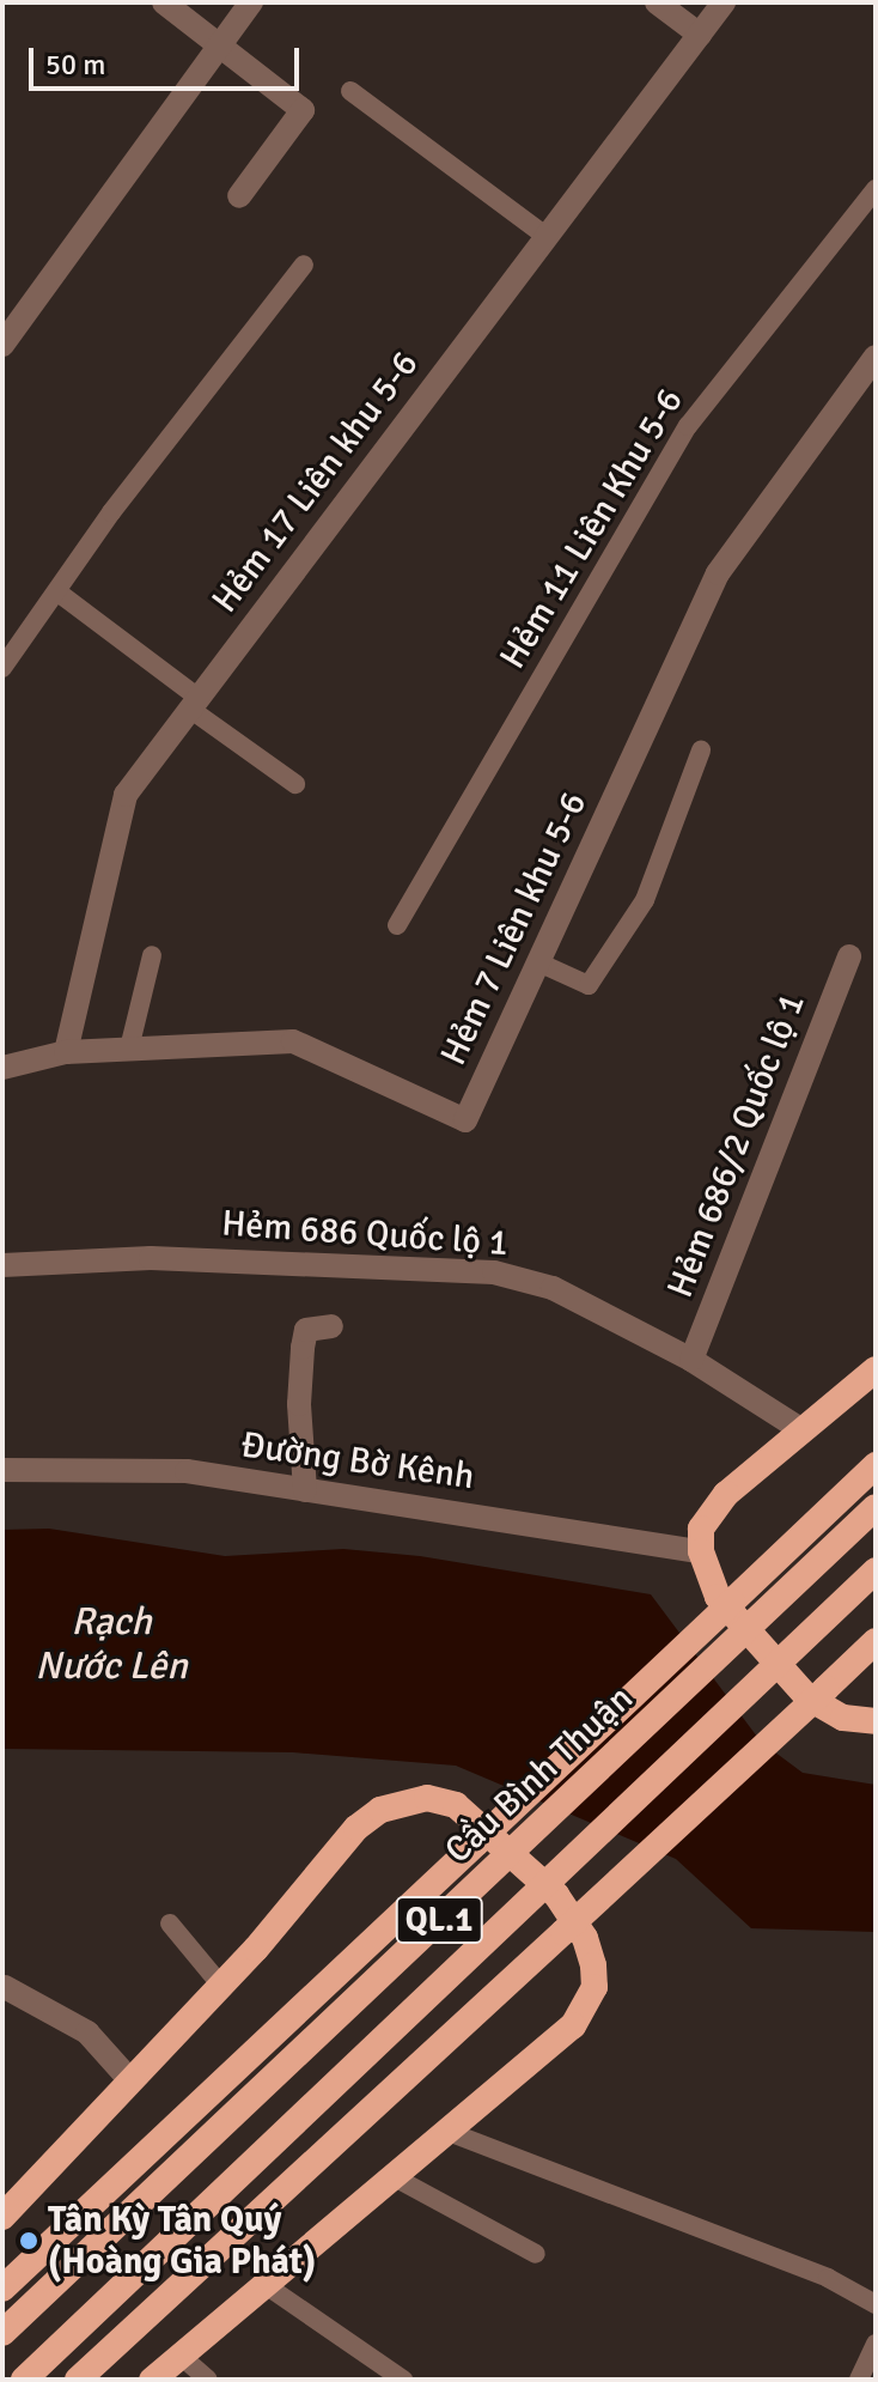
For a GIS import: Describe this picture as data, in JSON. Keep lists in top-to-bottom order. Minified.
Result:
{"streets":{"highway":["Cầu Bình Thuận","QL.1"],"street":["Hẻm 17 Liên khu 5-6","Hẻm 7 Liên khu 5-6","Hẻm 686/2 Quốc lộ 1","Hẻm 686 Quốc lộ 1","Đường Bờ Kênh"],"lane":["Hẻm 11 Liên Khu 5-6"]},"crossings":[["Hẻm 17 Liên khu 5-6","Hẻm 7 Liên khu 5-6"],["Hẻm 686/2 Quốc lộ 1","Hẻm 686 Quốc lộ 1"]],"water":["Rạch Nước Lên"],"places":["Tân Kỳ Tân Quý (Hoàng Gia Phát)"],"scale_bar":"50 m"}
